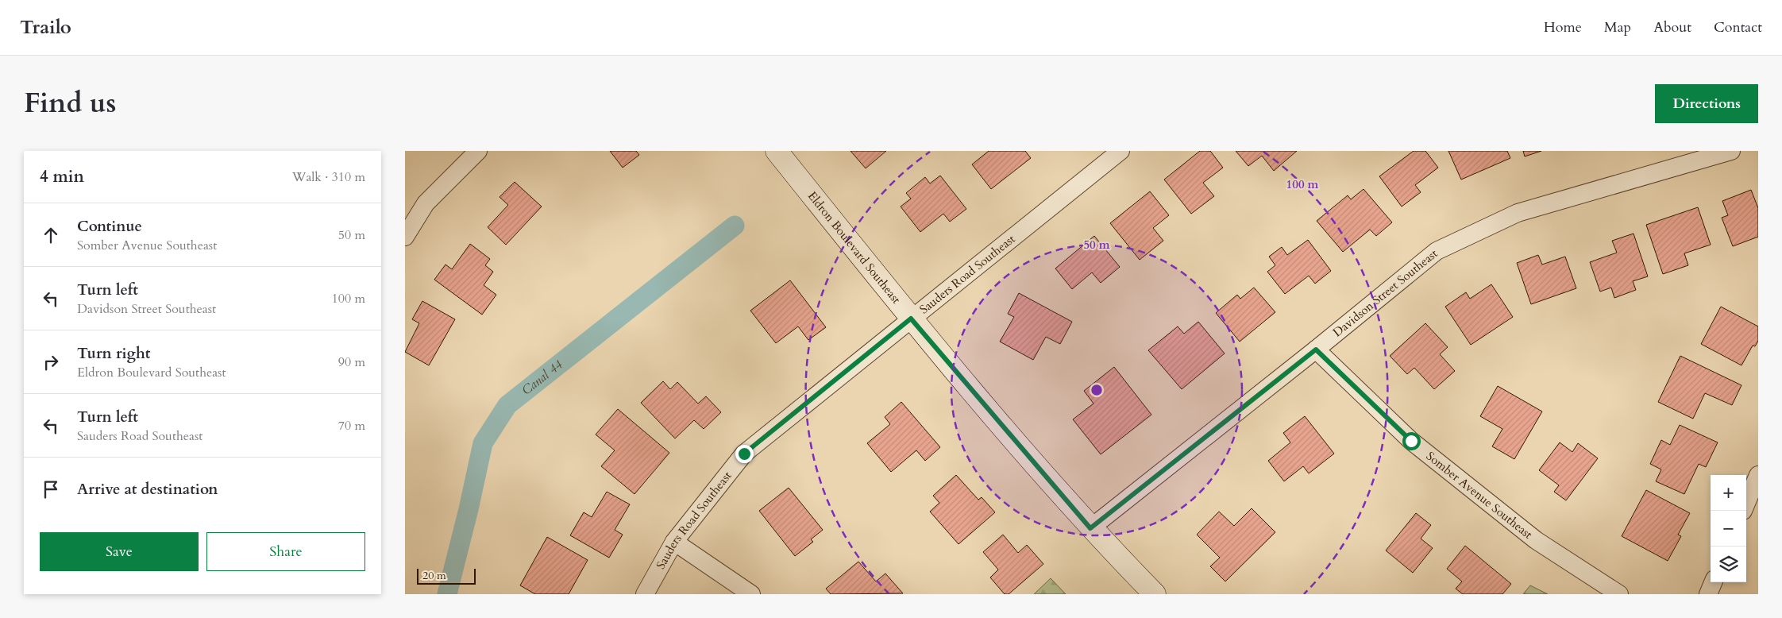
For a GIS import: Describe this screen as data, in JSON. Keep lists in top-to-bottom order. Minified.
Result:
{"streets":{"street":["Eldron Boulevard Southeast","Sauders Road Southeast","Davidson Street Southeast","Somber Avenue Southeast"]},"crossings":[["Eldron Boulevard Southeast","Sauders Road Southeast"],["Eldron Boulevard Southeast","Davidson Street Southeast"],["Davidson Street Southeast","Somber Avenue Southeast"]],"water":["Canal 44"],"scale_bar":"20 m","page":{"header":"Trailo","nav":["Home","Map","About","Contact"],"title":"Find us","buttons":["Directions",["Save","Share"]],"heading":["4 min","Walk · 310 m"],"list":[["Continue","Somber Avenue Southeast","50 m"],["Turn left","Davidson Street Southeast","100 m"],["Turn right","Eldron Boulevard Southeast","90 m"],["Turn left","Sauders Road Southeast","70 m"],"Arrive at destination"],"map_buttons":["+","−"],"scale":"20 m"},"rings":["100 m","50 m"]}
